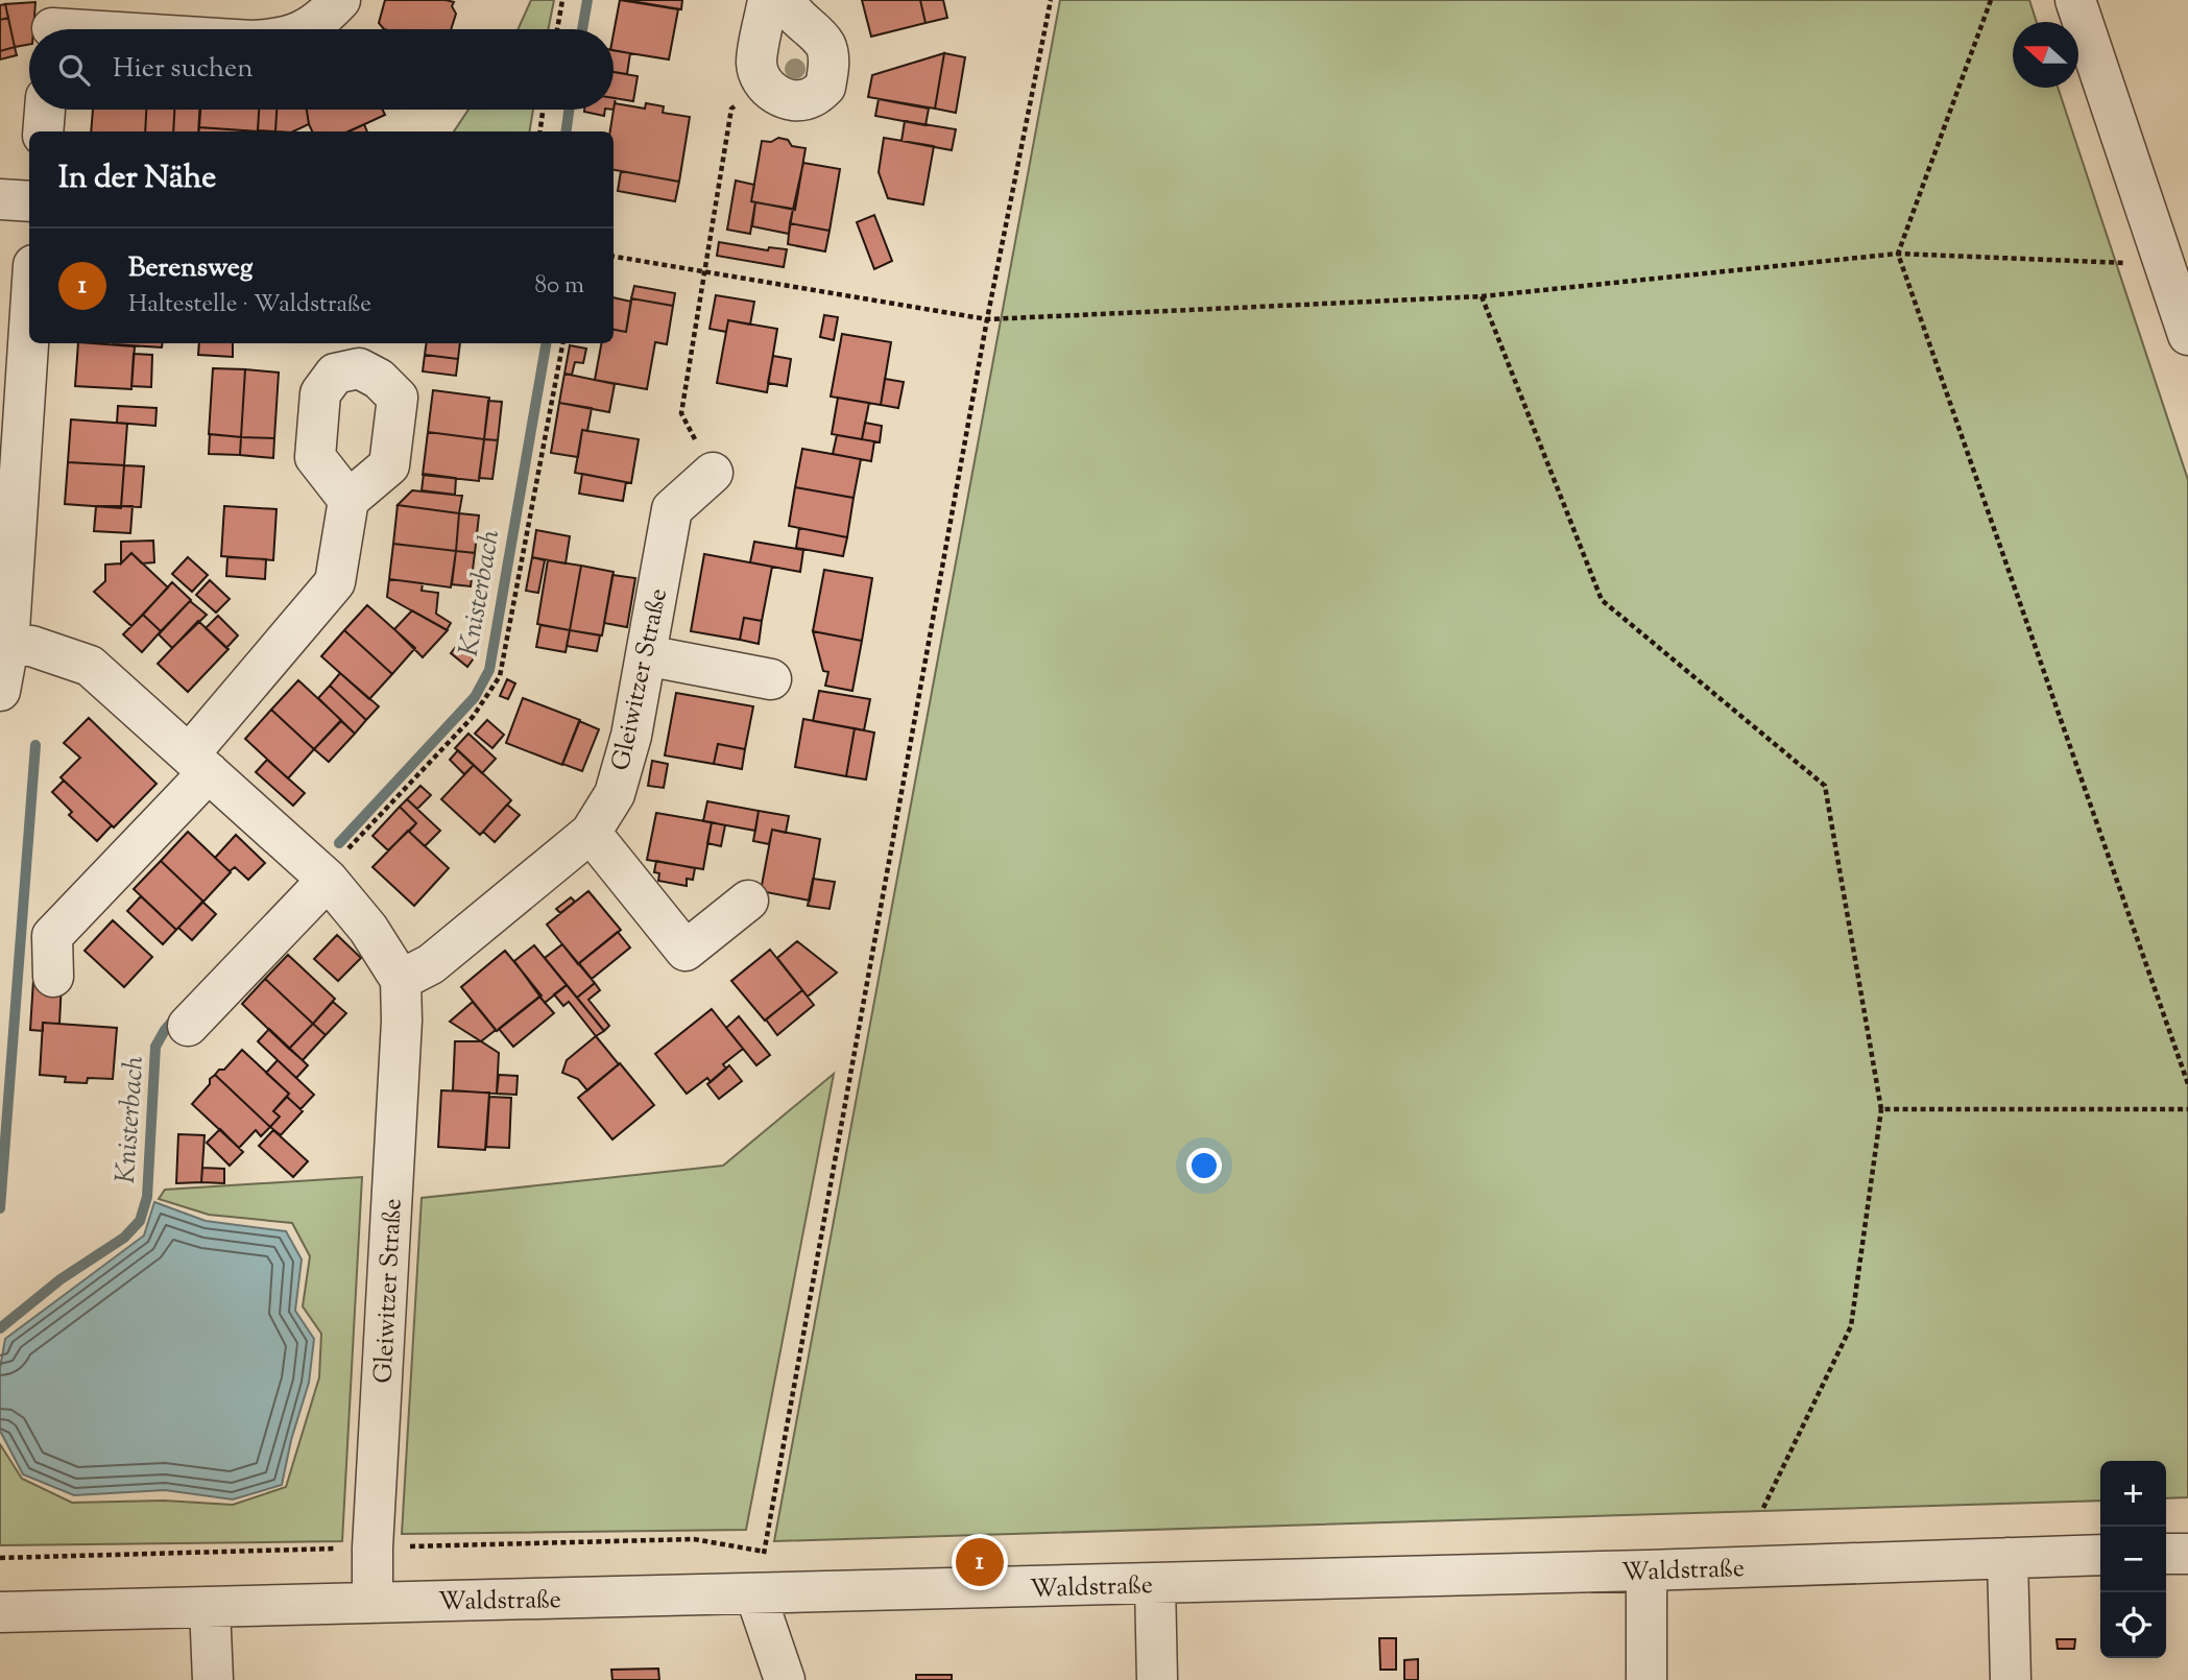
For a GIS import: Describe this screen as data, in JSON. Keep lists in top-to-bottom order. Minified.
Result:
{"streets":{"street":["Gleiwitzer Straße","Waldstraße"]},"crossings":[["Gleiwitzer Straße","Waldstraße"]],"water":["Knisterbach"],"north":"left","page":{"search":"Hier suchen","heading":"In der Nähe","list":[{"mark":"1","name":"Berensweg","note":"Haltestelle · Waldstraße","value":"80 m"}],"map_buttons":["+","−"],"pins":"1"}}
